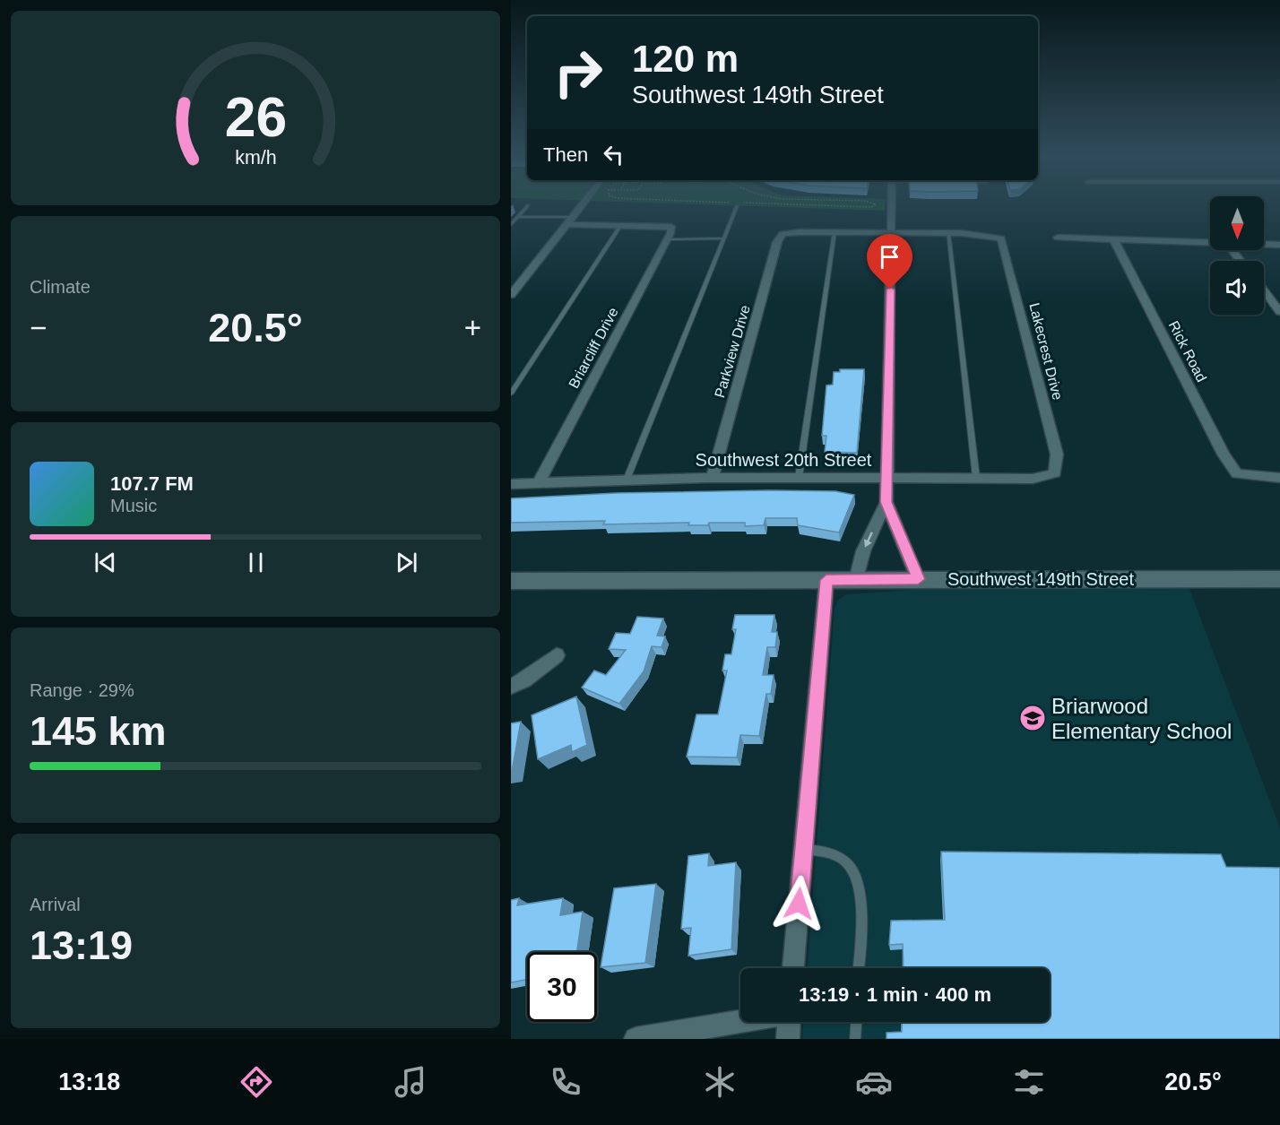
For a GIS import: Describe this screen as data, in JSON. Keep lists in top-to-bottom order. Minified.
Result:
{"streets":{"street":["Briarcliff Drive","Parkview Drive","Lakecrest Drive","Rick Road","Southwest 20th Street","Southwest 149th Street"]},"crossings":[["Briarcliff Drive","Southwest 20th Street"],["Parkview Drive","Southwest 20th Street"],["Lakecrest Drive","Southwest 20th Street"]],"places":{"school or university":["Briarwood Elementary School"]},"north":"bottom","page":{"turn":["120 m","Southwest 149th Street"],"then":"Then","tile":["Climate",["Range · 29%","145 km"],["Arrival","13:19"]],"heat":["−","20.5°","+"],"song":["107.7 FM","Music"],"limit":"30","trip":"13:19 · 1 min · 400 m","tabs":["13:18","20.5°"],"gauge":["26","km/h"]}}
